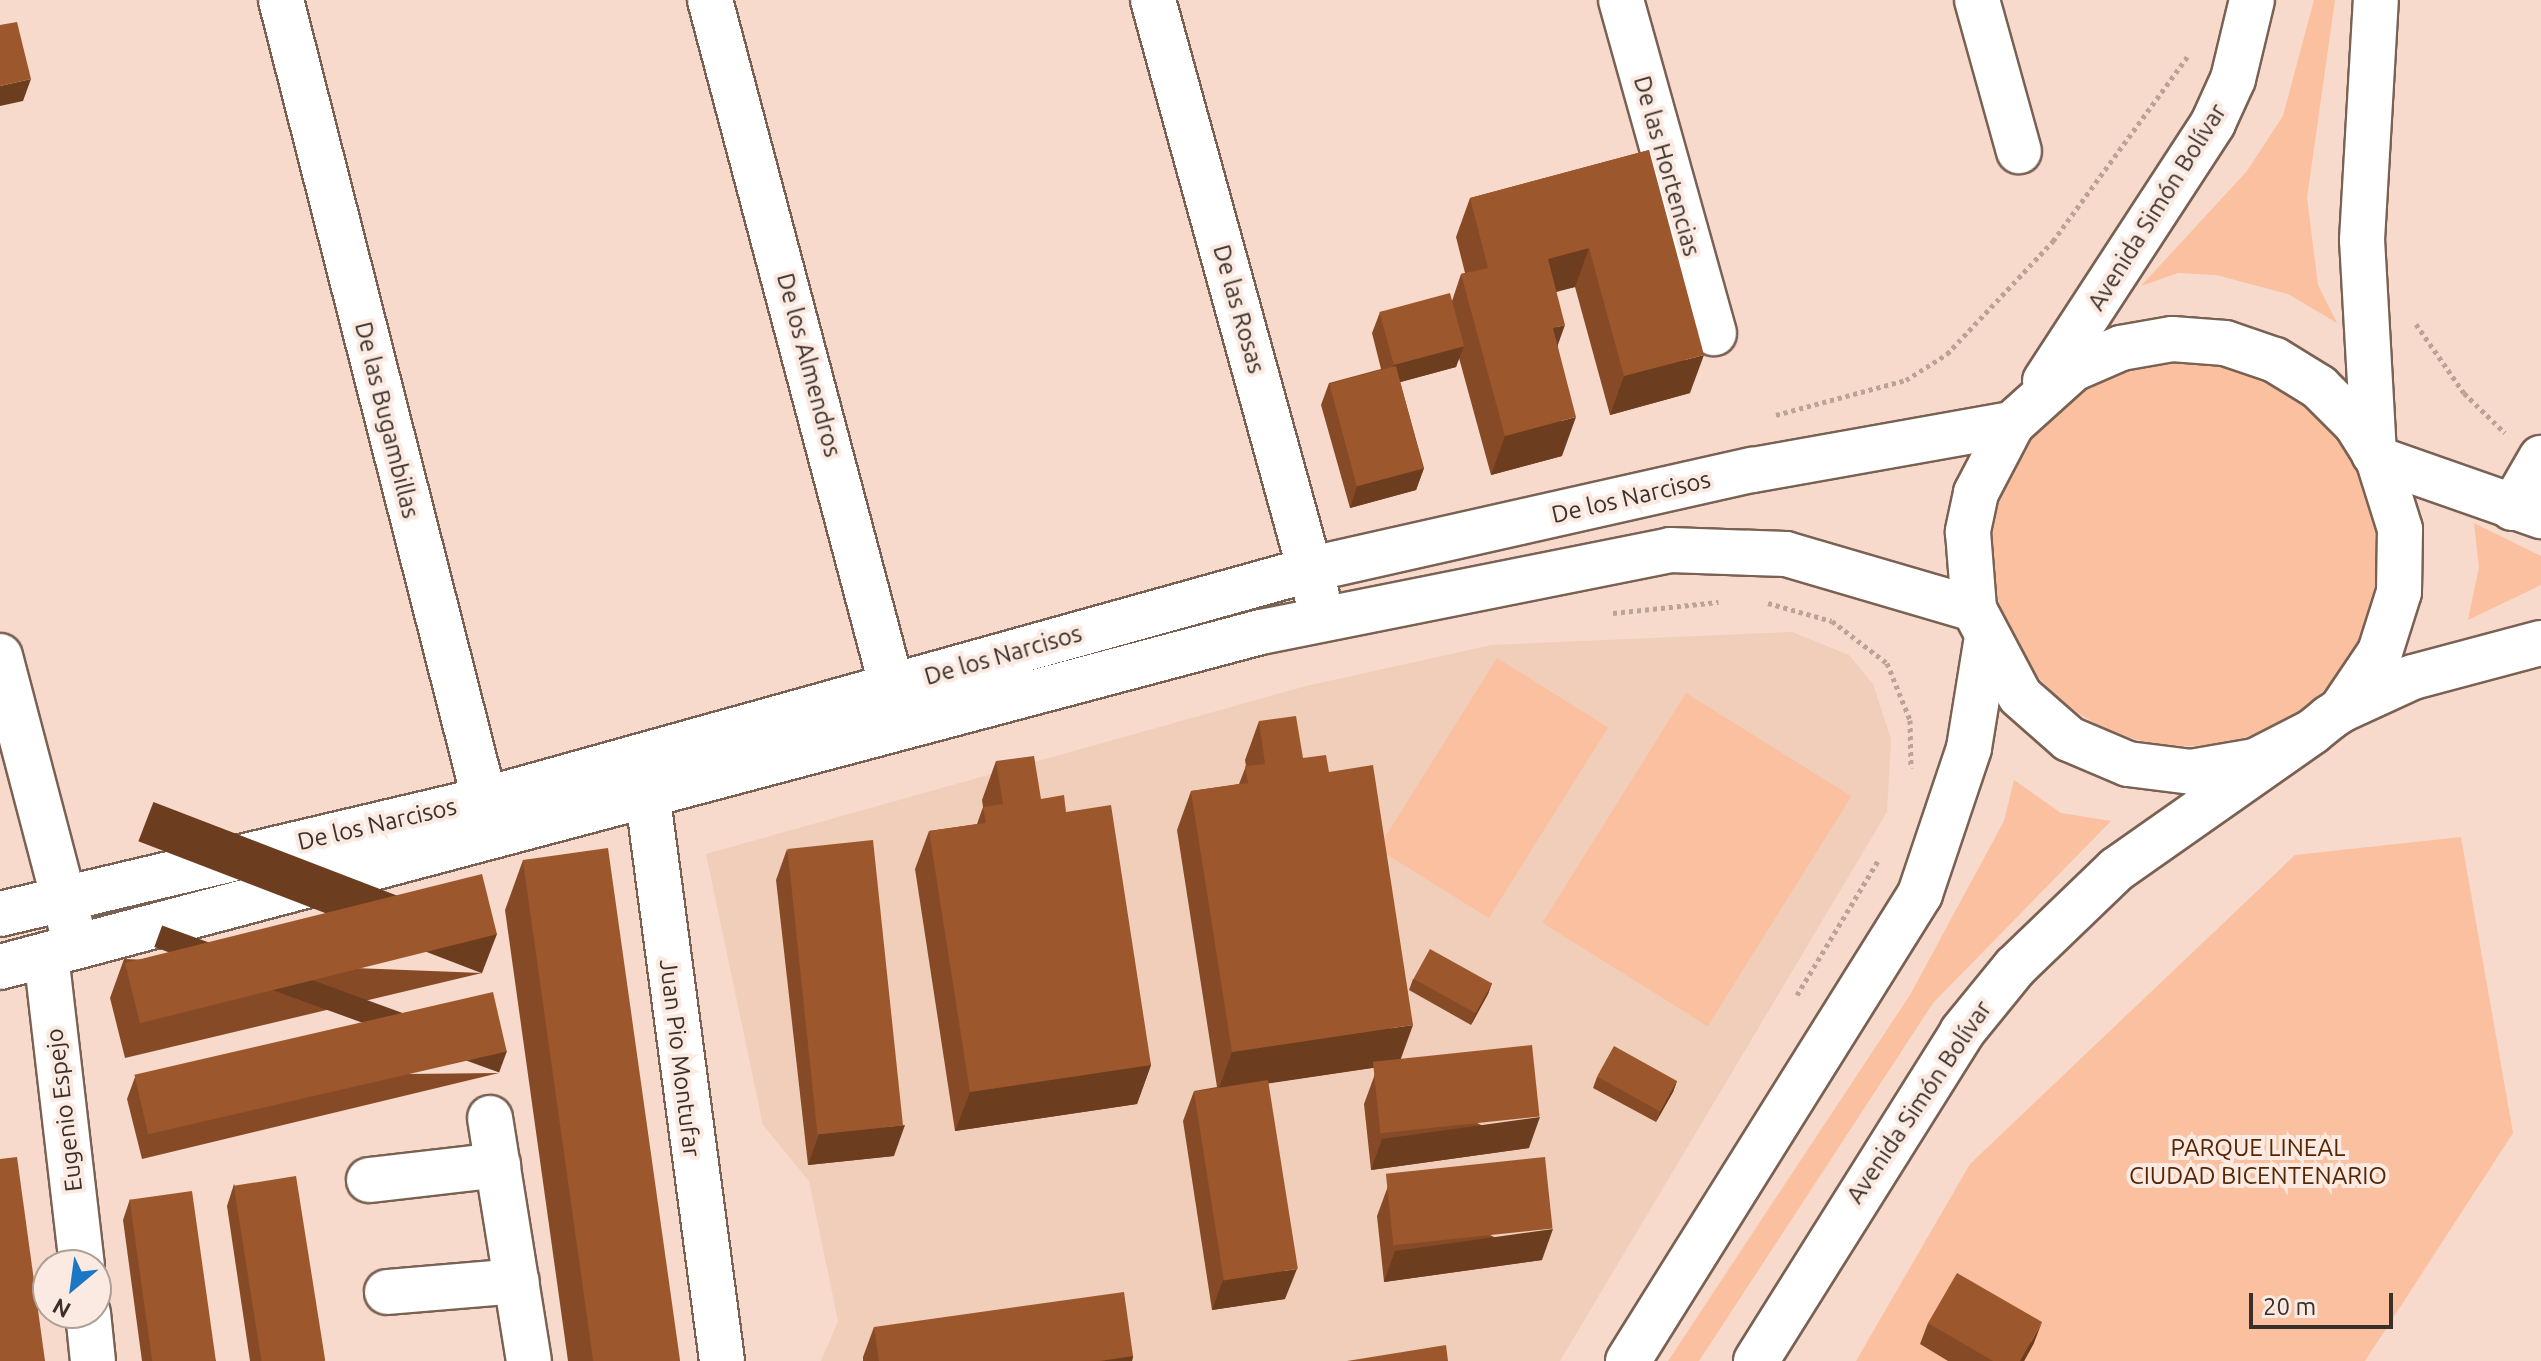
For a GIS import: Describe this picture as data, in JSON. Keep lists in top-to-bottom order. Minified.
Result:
{"streets":{"main road":["De las Hortencias","Avenida Simón Bolívar","De las Rosas","De los Almendros","De las Bugambillas","De los Narcisos","Juan Pio Montufar","Eugenio Espejo"]},"crossings":[["Avenida Simón Bolívar","De los Narcisos"],["De las Rosas","De los Narcisos"],["De los Almendros","De los Narcisos"],["De las Bugambillas","De los Narcisos"],["De los Narcisos","Juan Pio Montufar"],["De los Narcisos","Eugenio Espejo"]],"parks":["PARQUE LINEAL CIUDAD BICENTENARIO"],"scale_bar":"20 m","north":"bottom left"}
